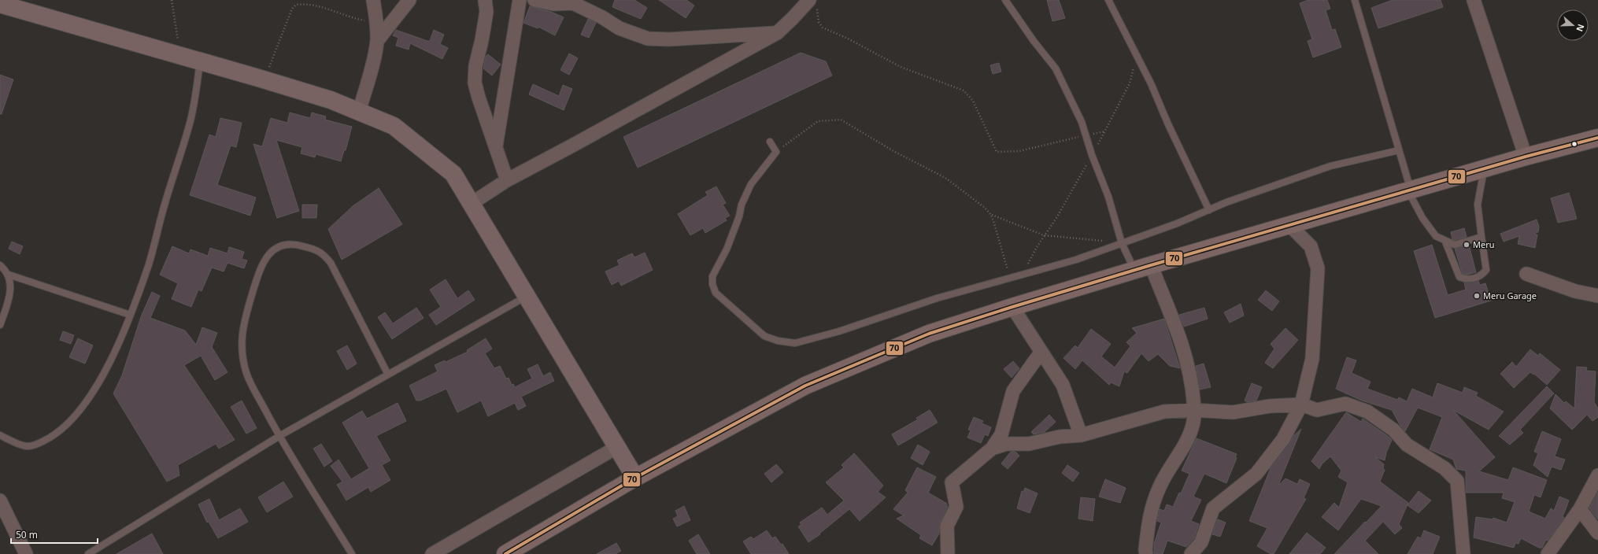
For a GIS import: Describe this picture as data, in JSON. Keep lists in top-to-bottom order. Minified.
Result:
{"places":["Meru","Meru Garage"],"lines":["transit line 70"],"scale_bar":"50 m","north":"right"}
